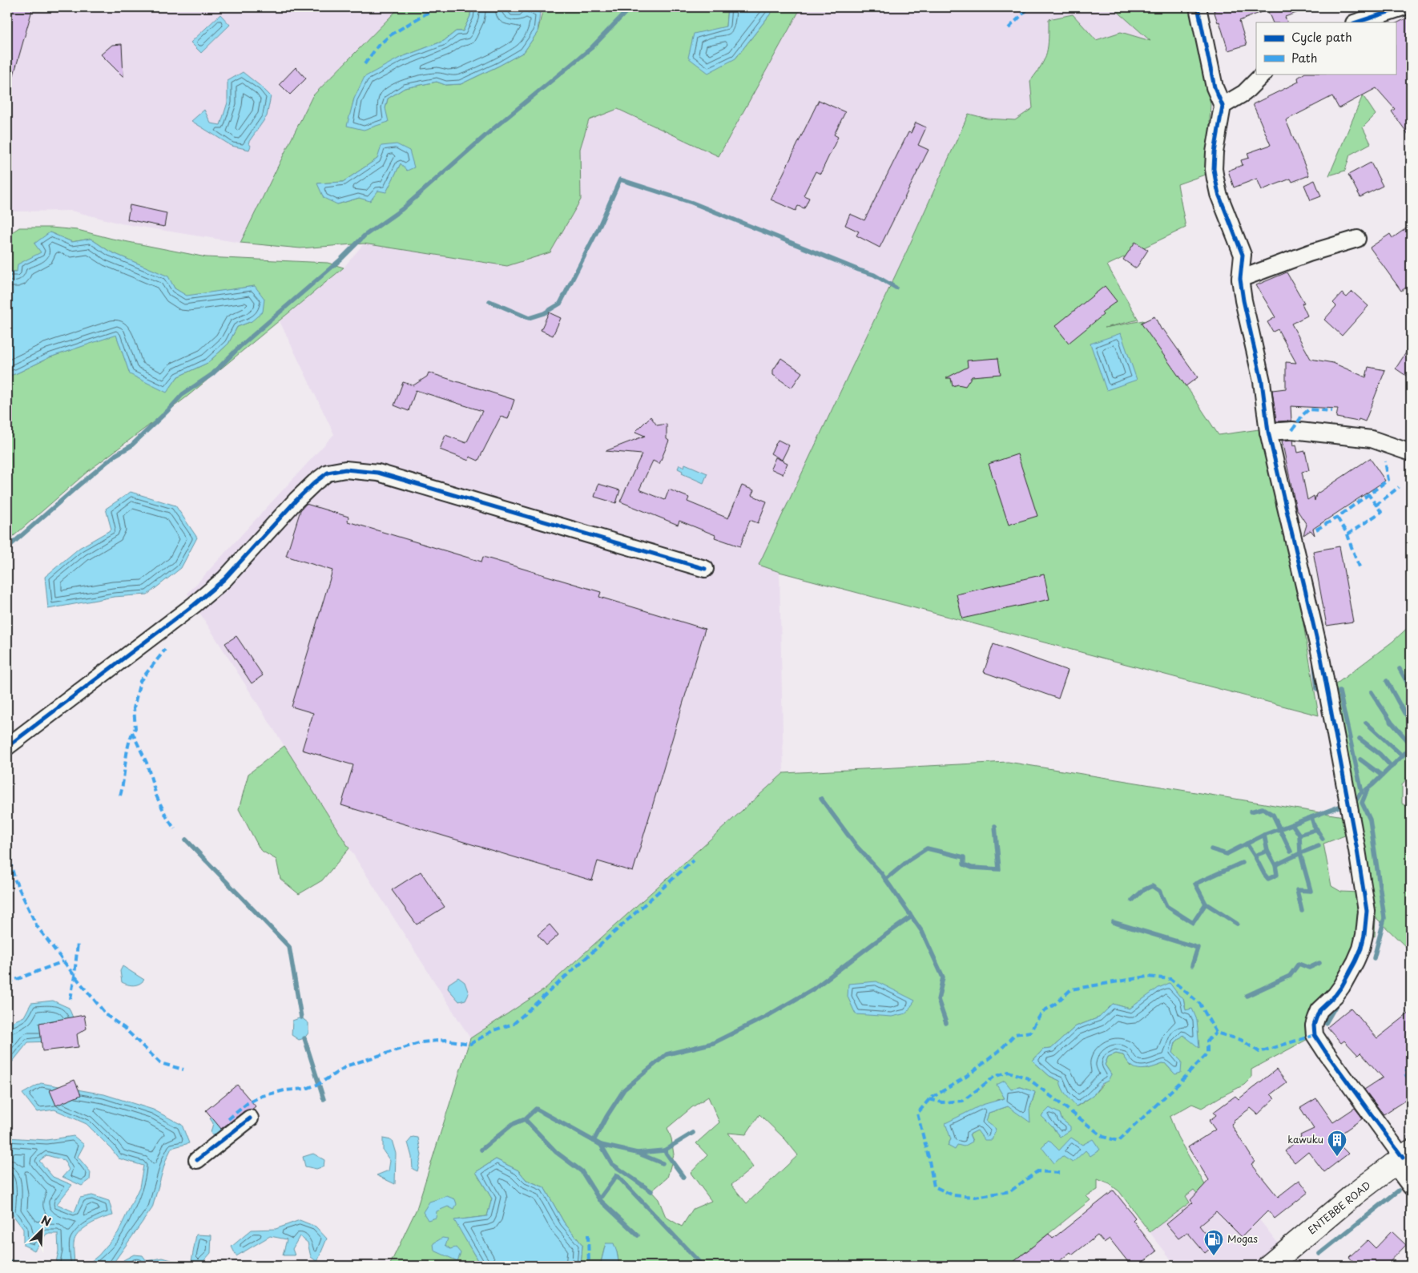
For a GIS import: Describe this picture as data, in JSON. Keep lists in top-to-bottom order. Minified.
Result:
{"streets":{"main road":["ENTEBBE ROAD"]},"places":{"building":["kawuku"],"fuel station":["Mogas"]},"legend":["Cycle path","Path"],"north":"top right"}
